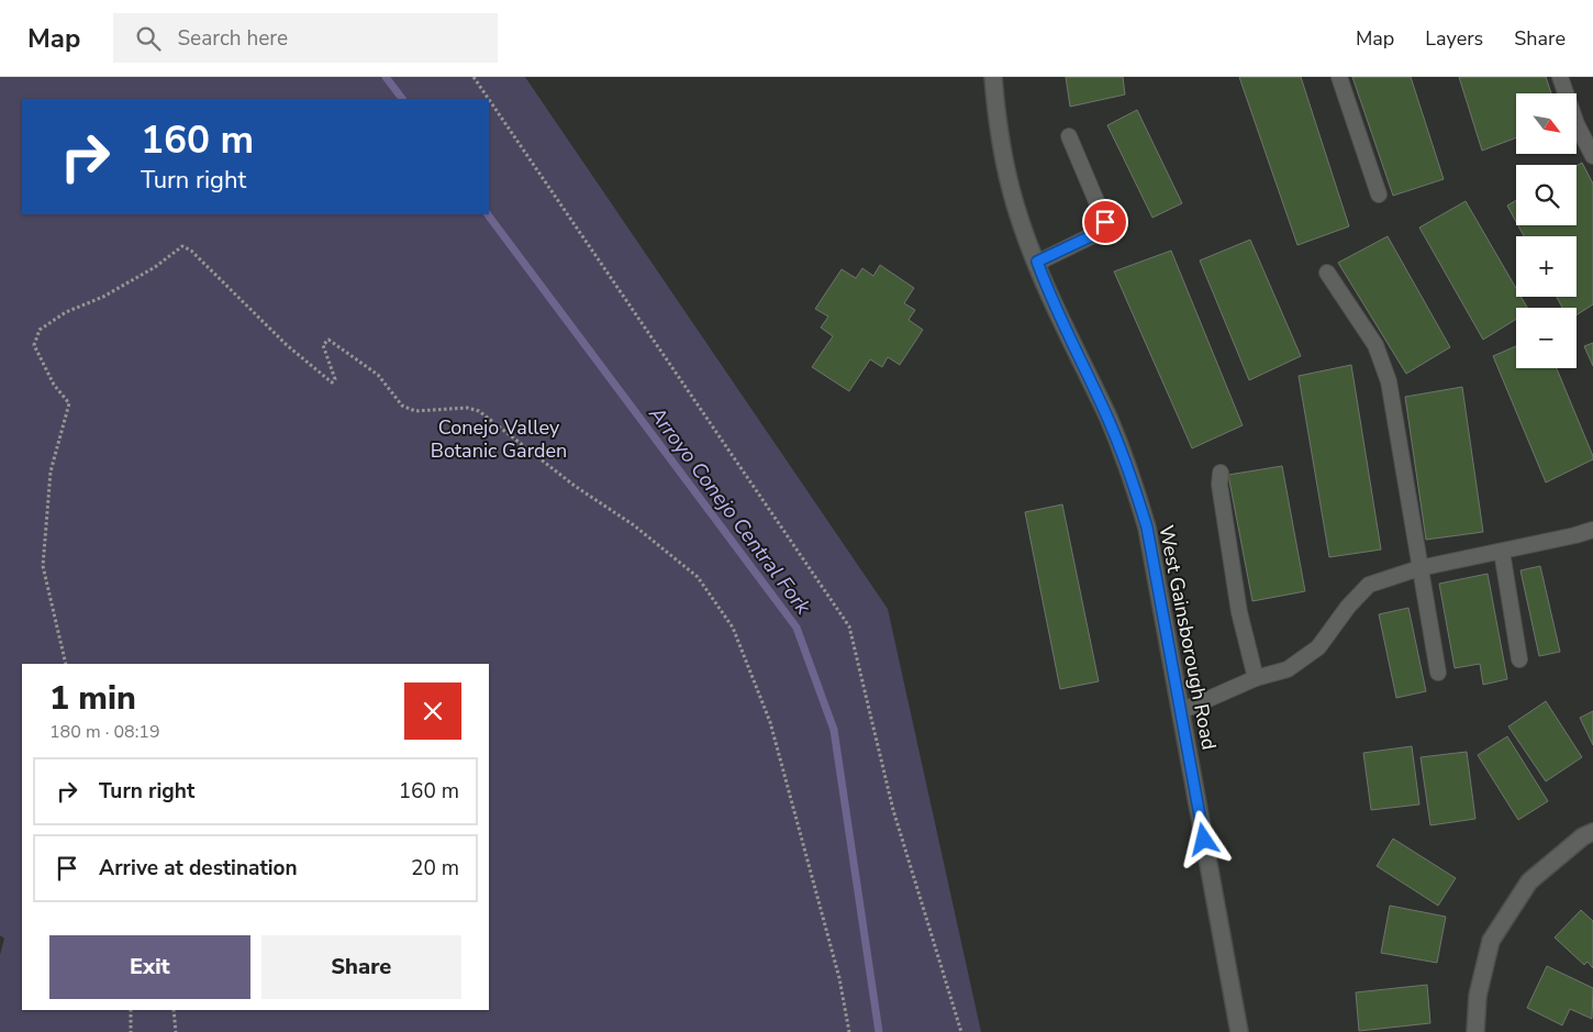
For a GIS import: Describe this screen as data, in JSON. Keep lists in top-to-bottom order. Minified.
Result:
{"streets":{"street":["West Gainsborough Road"]},"water":["Arroyo Conejo Central Fork"],"parks":["Conejo Valley Botanic Garden"],"north":"bottom right","page":{"header":"Map","search":"Search here","nav":["Map","Layers","Share"],"map_buttons":["+","−"],"turn":["160 m","Turn right"],"heading":["1 min","180 m · 08:19"],"list":[{"name":"Turn right","value":"160 m"},{"name":"Arrive at destination","value":"20 m"}],"buttons":["Exit","Share"]}}
